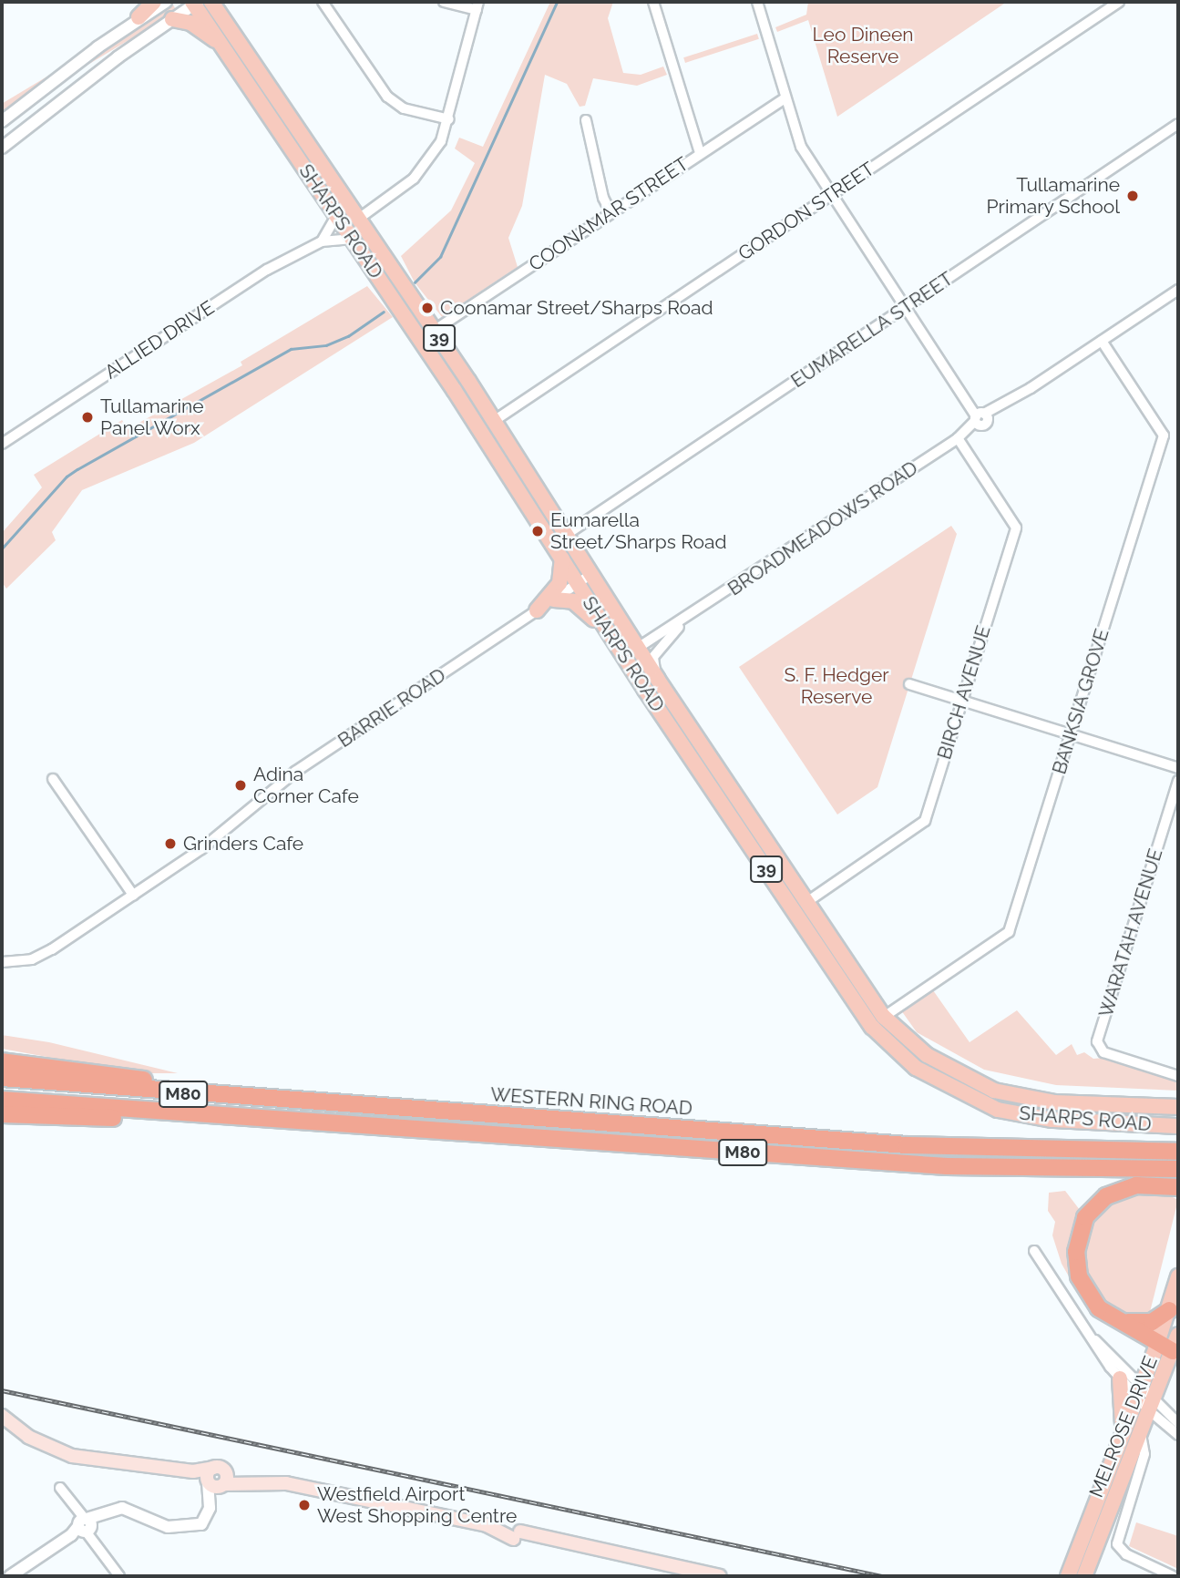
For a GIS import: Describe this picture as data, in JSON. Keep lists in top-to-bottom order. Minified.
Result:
{"streets":{"highway":["M80","WESTERN RING ROAD"],"main road":["SHARPS ROAD","39","MELROSE DRIVE"],"street":["GORDON STREET","COONAMAR STREET","EUMARELLA STREET","ALLIED DRIVE","BROADMEADOWS ROAD","BIRCH AVENUE","BANKSIA GROVE","BARRIE ROAD","WARATAH AVENUE"]},"crossings":[["GORDON STREET","SHARPS ROAD"],["COONAMAR STREET","SHARPS ROAD"],["SHARPS ROAD","EUMARELLA STREET"],["SHARPS ROAD","ALLIED DRIVE"],["SHARPS ROAD","BROADMEADOWS ROAD"],["SHARPS ROAD","BIRCH AVENUE"],["SHARPS ROAD","BANKSIA GROVE"],["SHARPS ROAD","BARRIE ROAD"],["BROADMEADOWS ROAD","BIRCH AVENUE"],["BROADMEADOWS ROAD","BANKSIA GROVE"]],"parks":["Leo Dineen Reserve","S. F. Hedger Reserve"],"places":["Tullamarine Primary School","Coonamar Street/Sharps Road","Tullamarine Panel Worx","Eumarella Street/Sharps Road","Adina Corner Cafe","Grinders Cafe","Westfield Airport West Shopping Centre"]}
